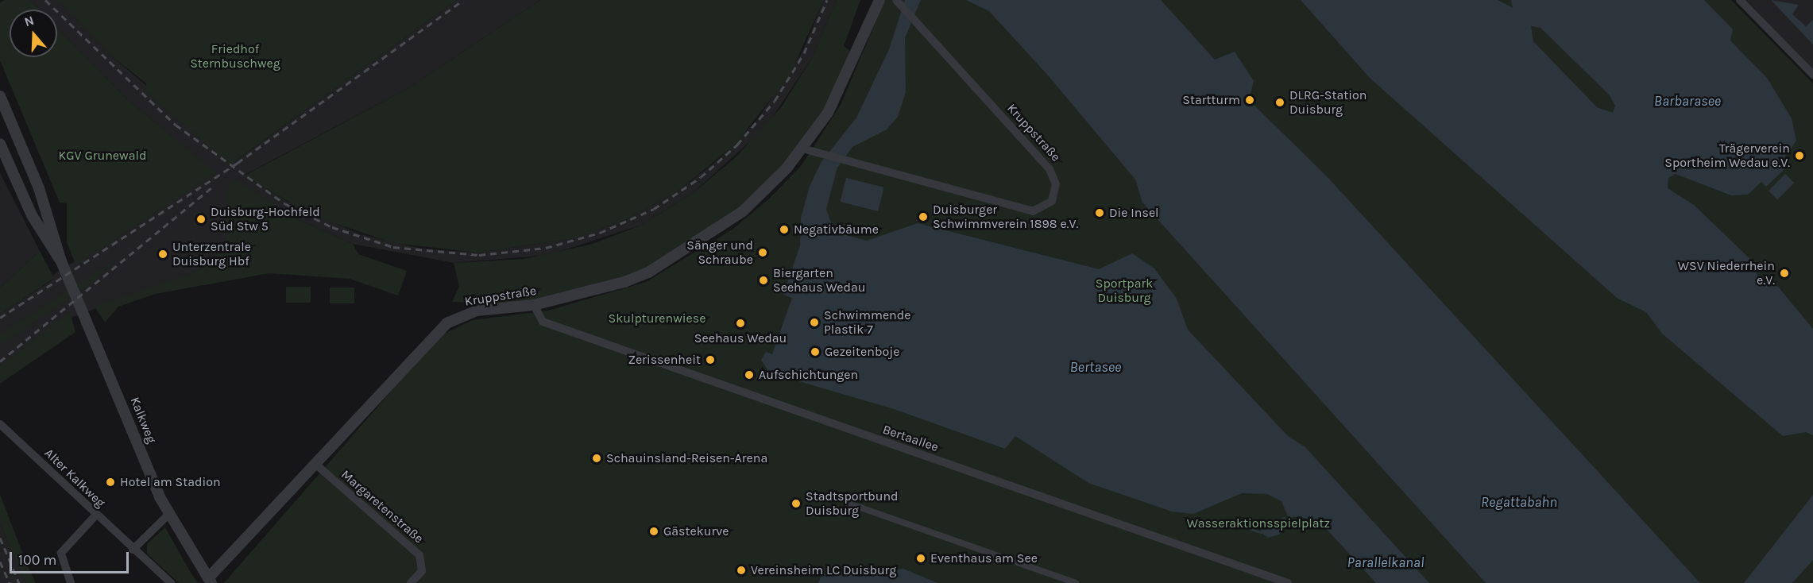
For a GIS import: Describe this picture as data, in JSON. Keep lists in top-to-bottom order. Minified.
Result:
{"streets":{"street":["Kruppstraße","Kalkweg","Bertaallee","Alter Kalkweg","Margaretenstraße"]},"crossings":[["Kruppstraße","Kalkweg"],["Kruppstraße","Bertaallee"],["Kruppstraße","Margaretenstraße"]],"water":["Barbarasee","Bertasee","Regattabahn","Parallelkanal"],"parks":["Friedhof Sternbuschweg","KGV Grunewald","Sportpark Duisburg","Skulpturenwiese","Wasseraktionsspielplatz"],"places":["Startturm","DLRG-Station Duisburg","Trägerverein Sportheim Wedau e.V.","Die Insel","Duisburger Schwimmverein 1898 e.V.","Duisburg-Hochfeld Süd Stw 5","Negativbäume","Sänger und Schraube","Unterzentrale Duisburg Hbf","WSV Niederrhein e.V.","Biergarten Seehaus Wedau","Schwimmende Plastik 7","Seehaus Wedau","Gezeitenboje","Zerissenheit","Aufschichtungen","Schauinsland-Reisen-Arena","Hotel am Stadion","Stadtsportbund Duisburg","Gästekurve","Eventhaus am See","Vereinsheim LC Duisburg"],"scale_bar":"100 m","north":"top"}
